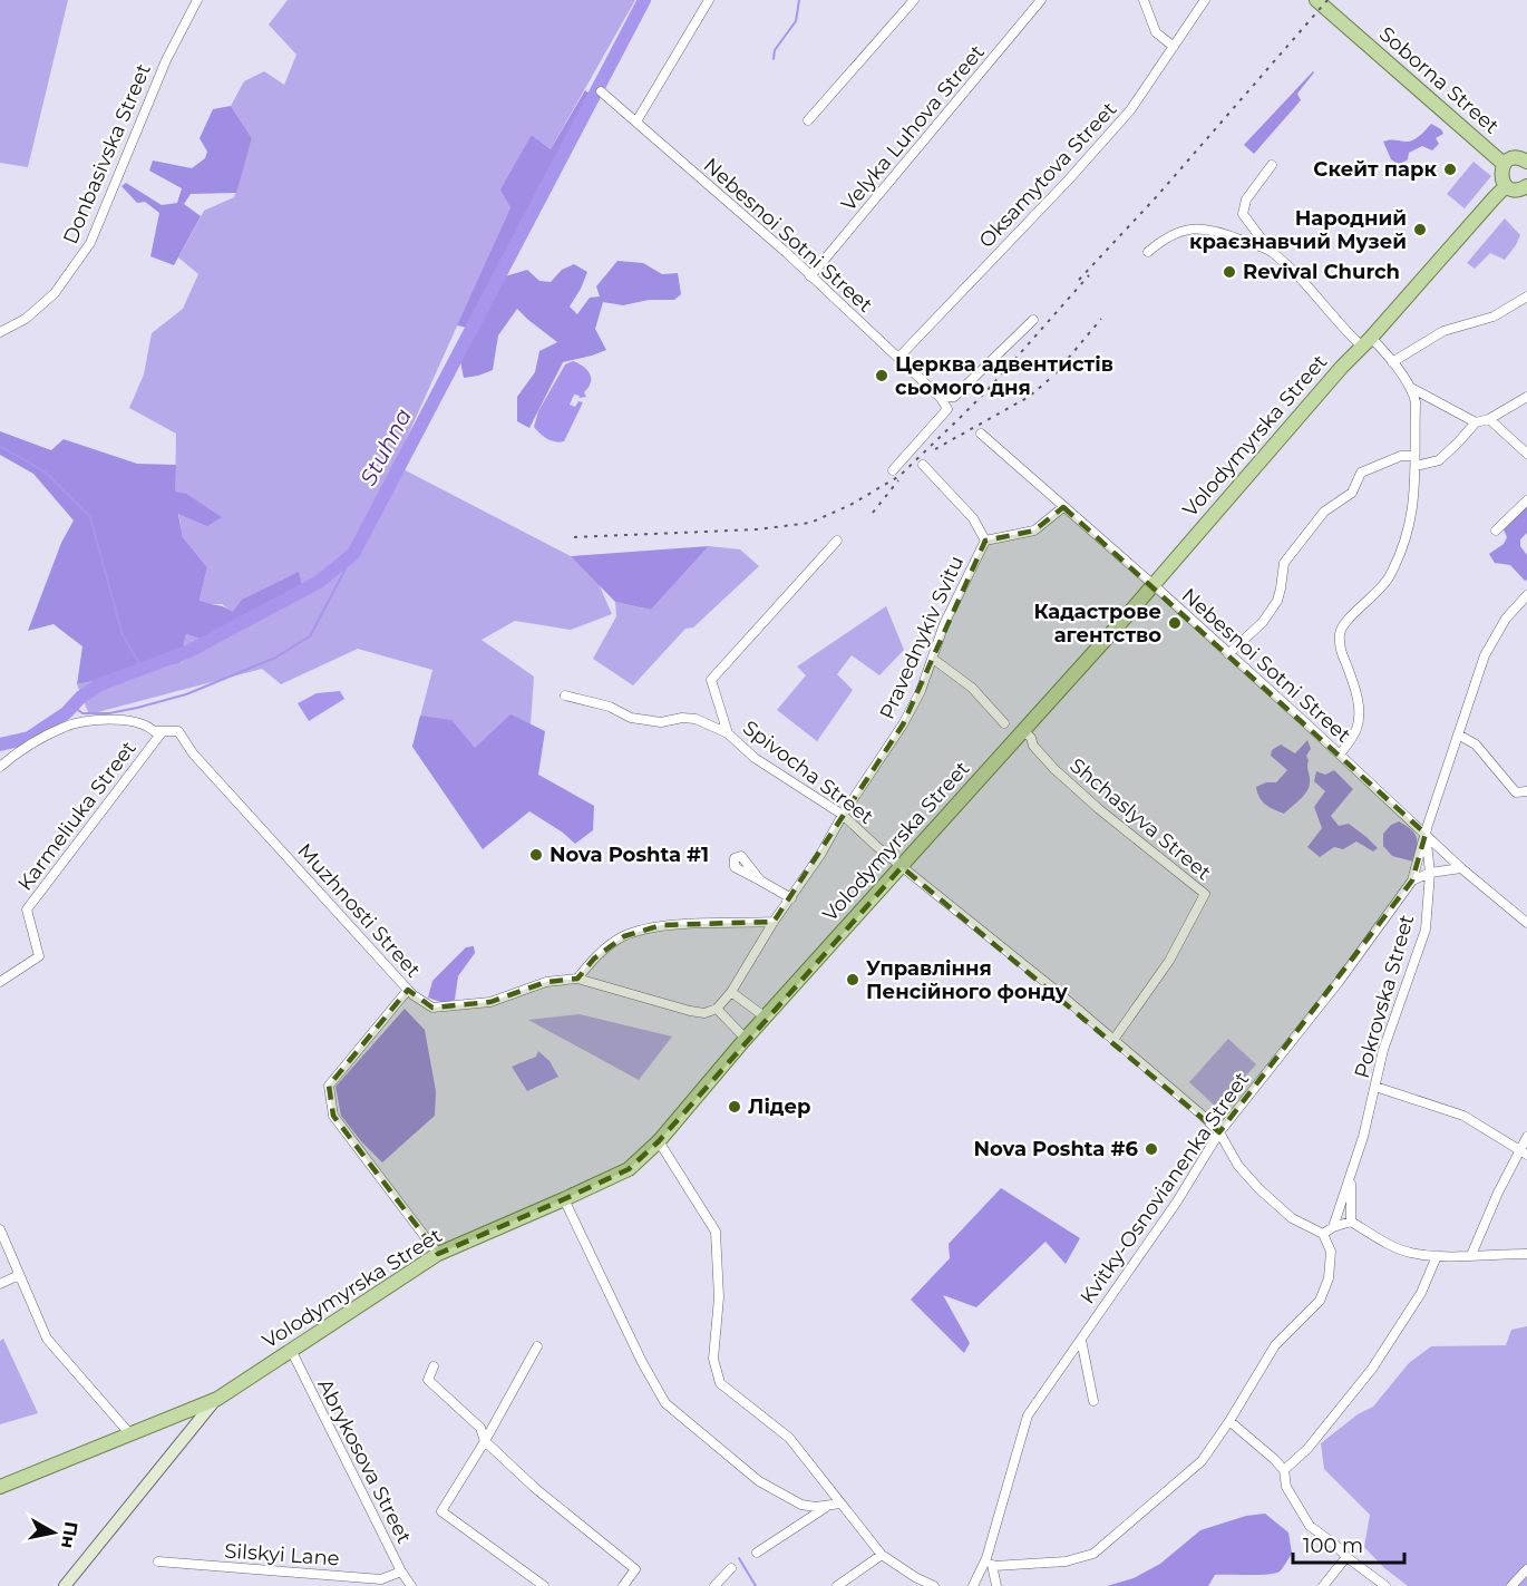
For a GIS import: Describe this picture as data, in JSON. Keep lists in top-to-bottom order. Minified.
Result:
{"streets":{"main road":["Soborna Street","Volodymyrska Street"],"street":["Velyka Luhova Street","Donbasivska Street","Oksamytova Street","Nebesnoi Sotni Street","Pravednykiv Svitu","Spivocha Street","Karmeliuka Street","Shchaslyva Street","Muzhnosti Street","Pokrovska Street","Kvitky-Osnovianenka Street","Abrykosova Street","Silskyi Lane"]},"crossings":[["Velyka Luhova Street","Nebesnoi Sotni Street"],["Oksamytova Street","Nebesnoi Sotni Street"],["Nebesnoi Sotni Street","Volodymyrska Street"],["Nebesnoi Sotni Street","Pokrovska Street"],["Nebesnoi Sotni Street","Kvitky-Osnovianenka Street"],["Volodymyrska Street","Spivocha Street"],["Volodymyrska Street","Shchaslyva Street"],["Volodymyrska Street","Abrykosova Street"],["Pravednykiv Svitu","Spivocha Street"],["Pravednykiv Svitu","Muzhnosti Street"],["Karmeliuka Street","Muzhnosti Street"],["Pokrovska Street","Kvitky-Osnovianenka Street"],["Abrykosova Street","Silskyi Lane"]],"water":["Stuhna"],"places":["Скейт парк","Народний краєзнавчий Музей","Revival Church","Церква адвентистів сьомого дня","Кадастрове агентство","Nova Poshta #1","Управління Пенсійного фонду","Лідер","Nova Poshta #6"],"scale_bar":"100 m","north":"right"}
